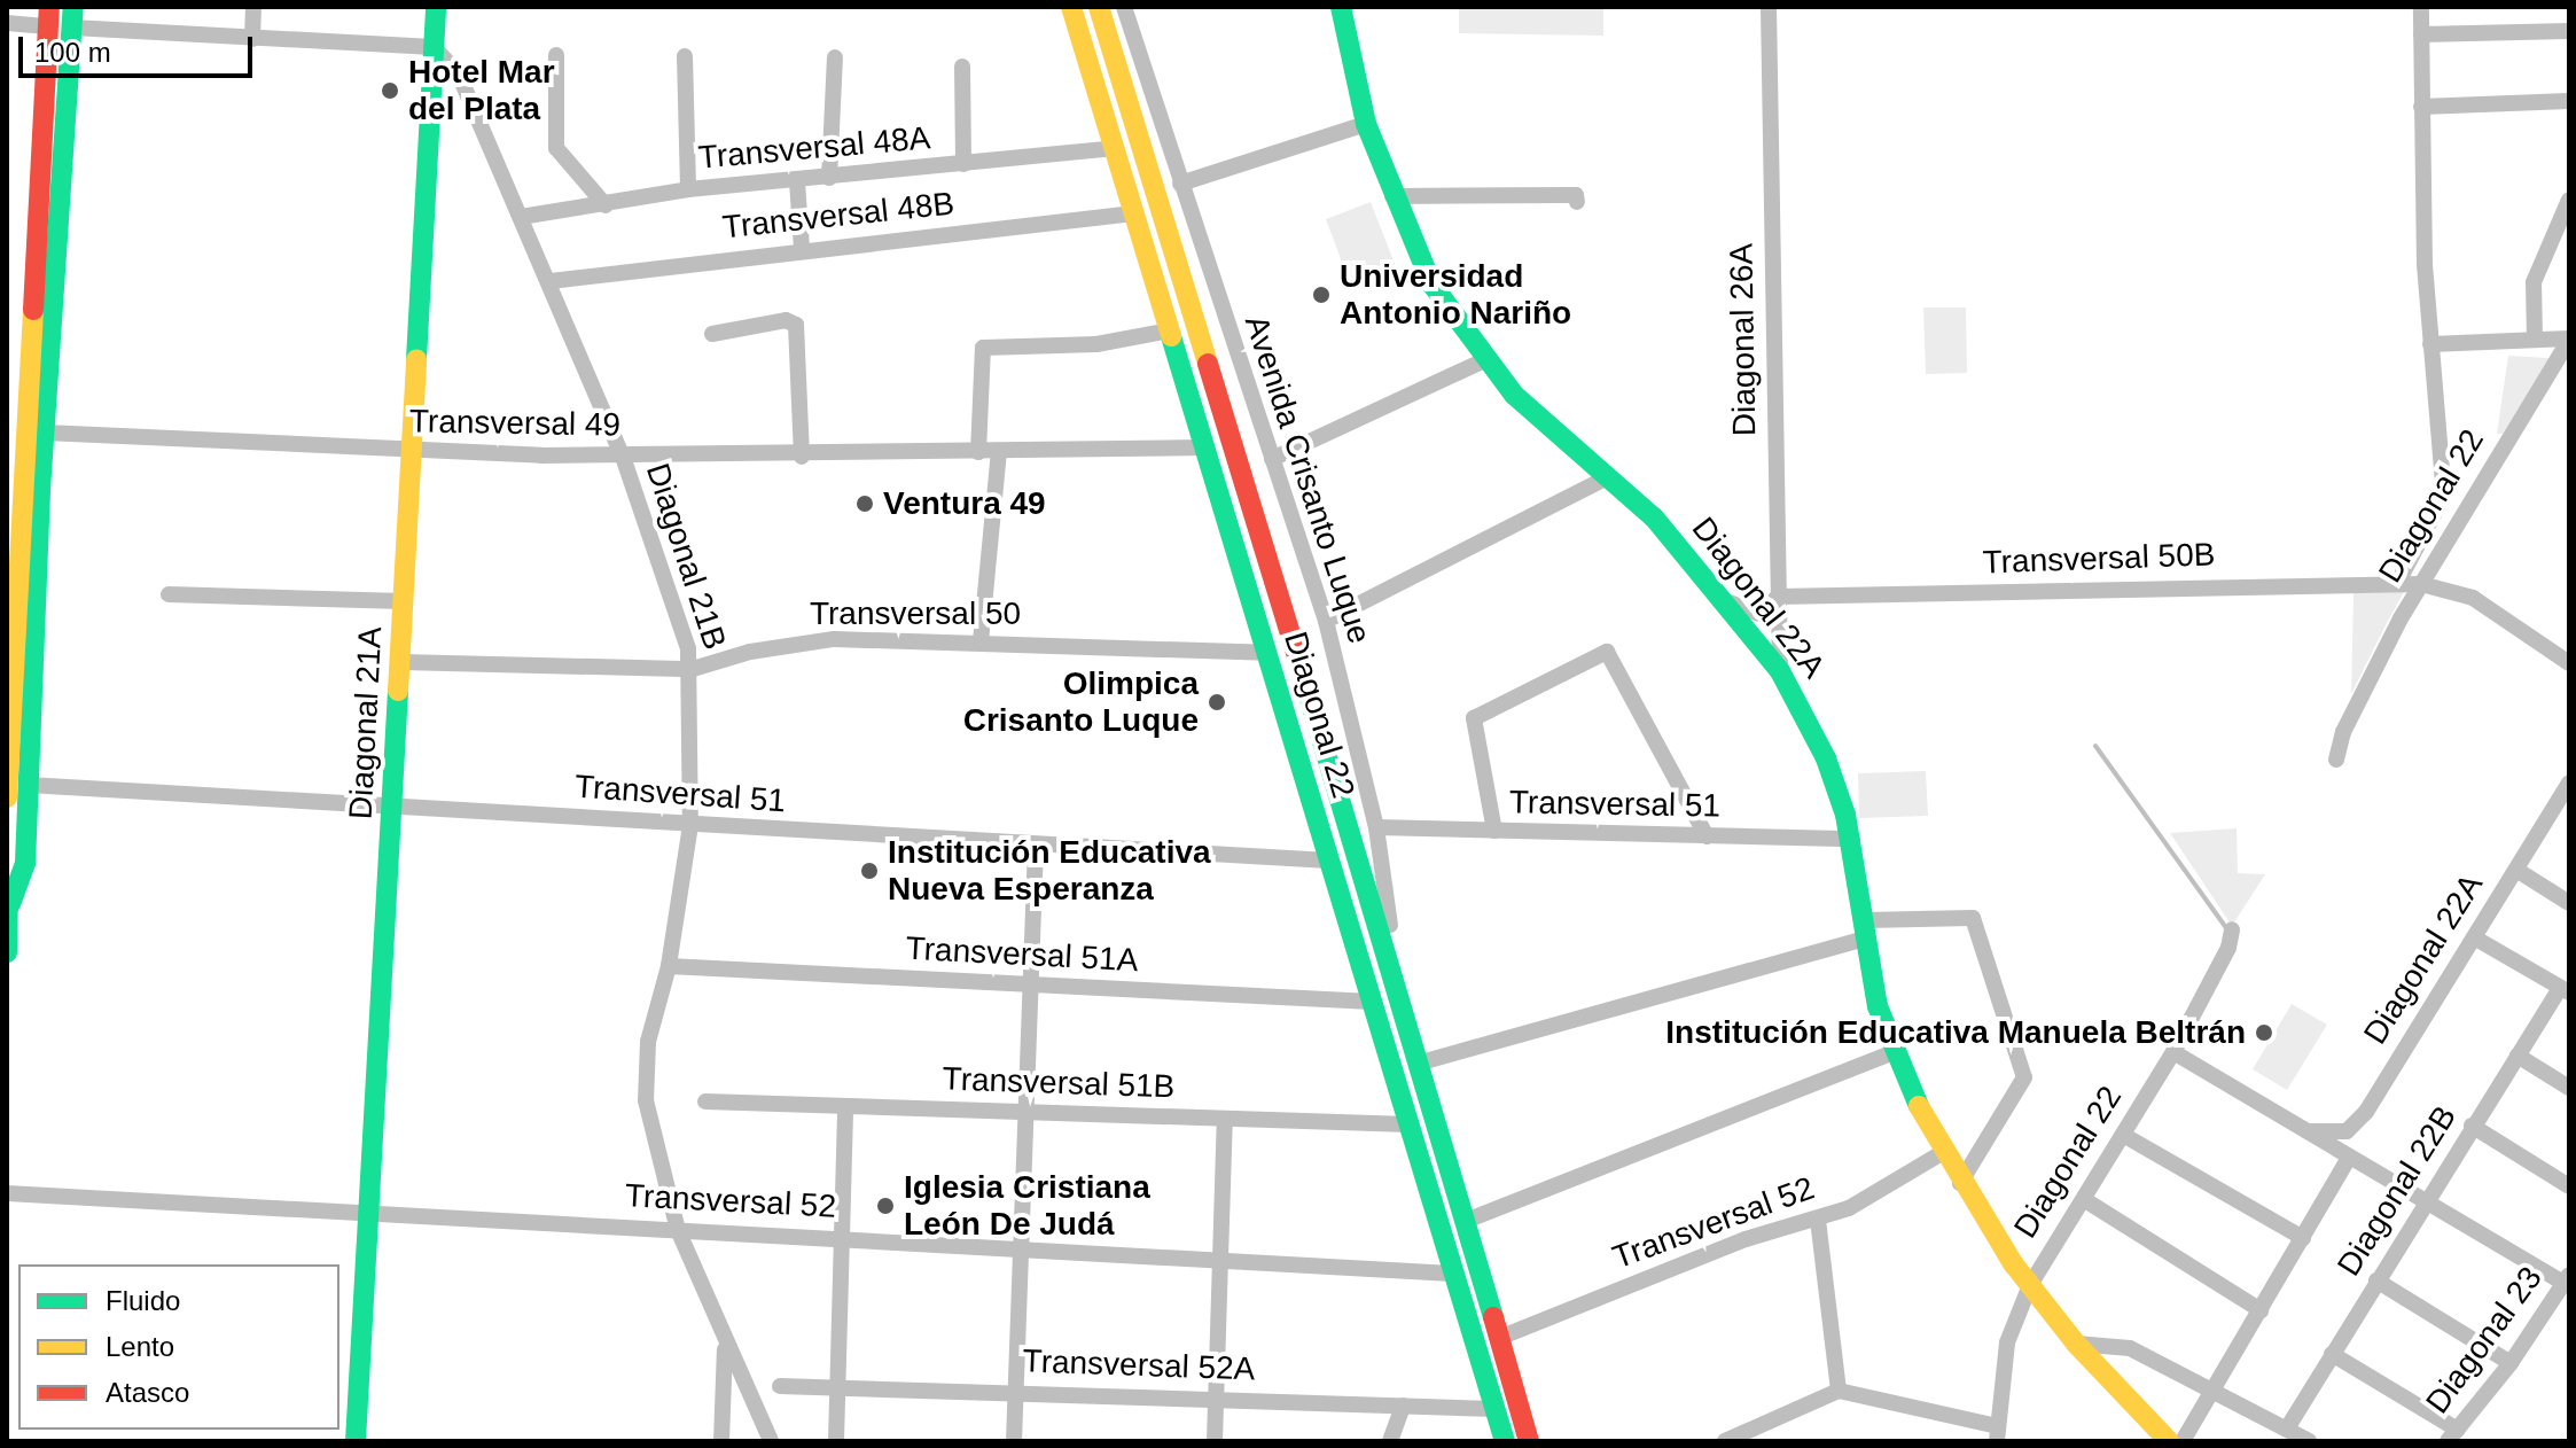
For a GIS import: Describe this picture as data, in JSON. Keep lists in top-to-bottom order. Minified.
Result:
{"streets":{"main road":["Diagonal 22","Diagonal 22A","Diagonal 21A"],"street":["Transversal 48A","Transversal 48B","Diagonal 26A","Transversal 49","Avenida Crisanto Luque","Diagonal 21B","Transversal 50B","Transversal 50","Transversal 51","Transversal 51A","Transversal 51B","Diagonal 22B","Transversal 52","Diagonal 23","Transversal 52A"]},"crossings":[["Transversal 48A","Diagonal 22"],["Transversal 48A","Diagonal 21B"],["Transversal 48B","Diagonal 22"],["Transversal 48B","Diagonal 21B"],["Diagonal 26A","Transversal 50B"],["Diagonal 26A","Diagonal 22A"],["Transversal 49","Diagonal 22"],["Transversal 49","Diagonal 21B"],["Transversal 49","Diagonal 21A"],["Avenida Crisanto Luque","Diagonal 22"],["Avenida Crisanto Luque","Transversal 51"],["Diagonal 22","Transversal 50B"],["Diagonal 22","Diagonal 22A"],["Diagonal 22","Transversal 50"],["Diagonal 22","Transversal 51"],["Diagonal 22","Transversal 51A"],["Diagonal 22","Transversal 51B"],["Diagonal 22","Transversal 52"],["Diagonal 22","Transversal 52A"],["Diagonal 21B","Transversal 50"],["Diagonal 21B","Diagonal 21A"],["Diagonal 21B","Transversal 51"],["Diagonal 21B","Transversal 51A"],["Diagonal 21B","Transversal 52"],["Transversal 50B","Diagonal 22A"],["Diagonal 22A","Transversal 51"],["Diagonal 22A","Transversal 52"],["Transversal 50","Diagonal 21A"],["Diagonal 21A","Transversal 51"],["Diagonal 21A","Transversal 52"]],"places":["Hotel Mar del Plata","Universidad Antonio Nariño","Ventura 49","Olimpica Crisanto Luque","Institución Educativa Nueva Esperanza","Institución Educativa Manuela Beltrán","Iglesia Cristiana León De Judá"],"legend":["Fluido","Lento","Atasco"],"scale_bar":"100 m"}
